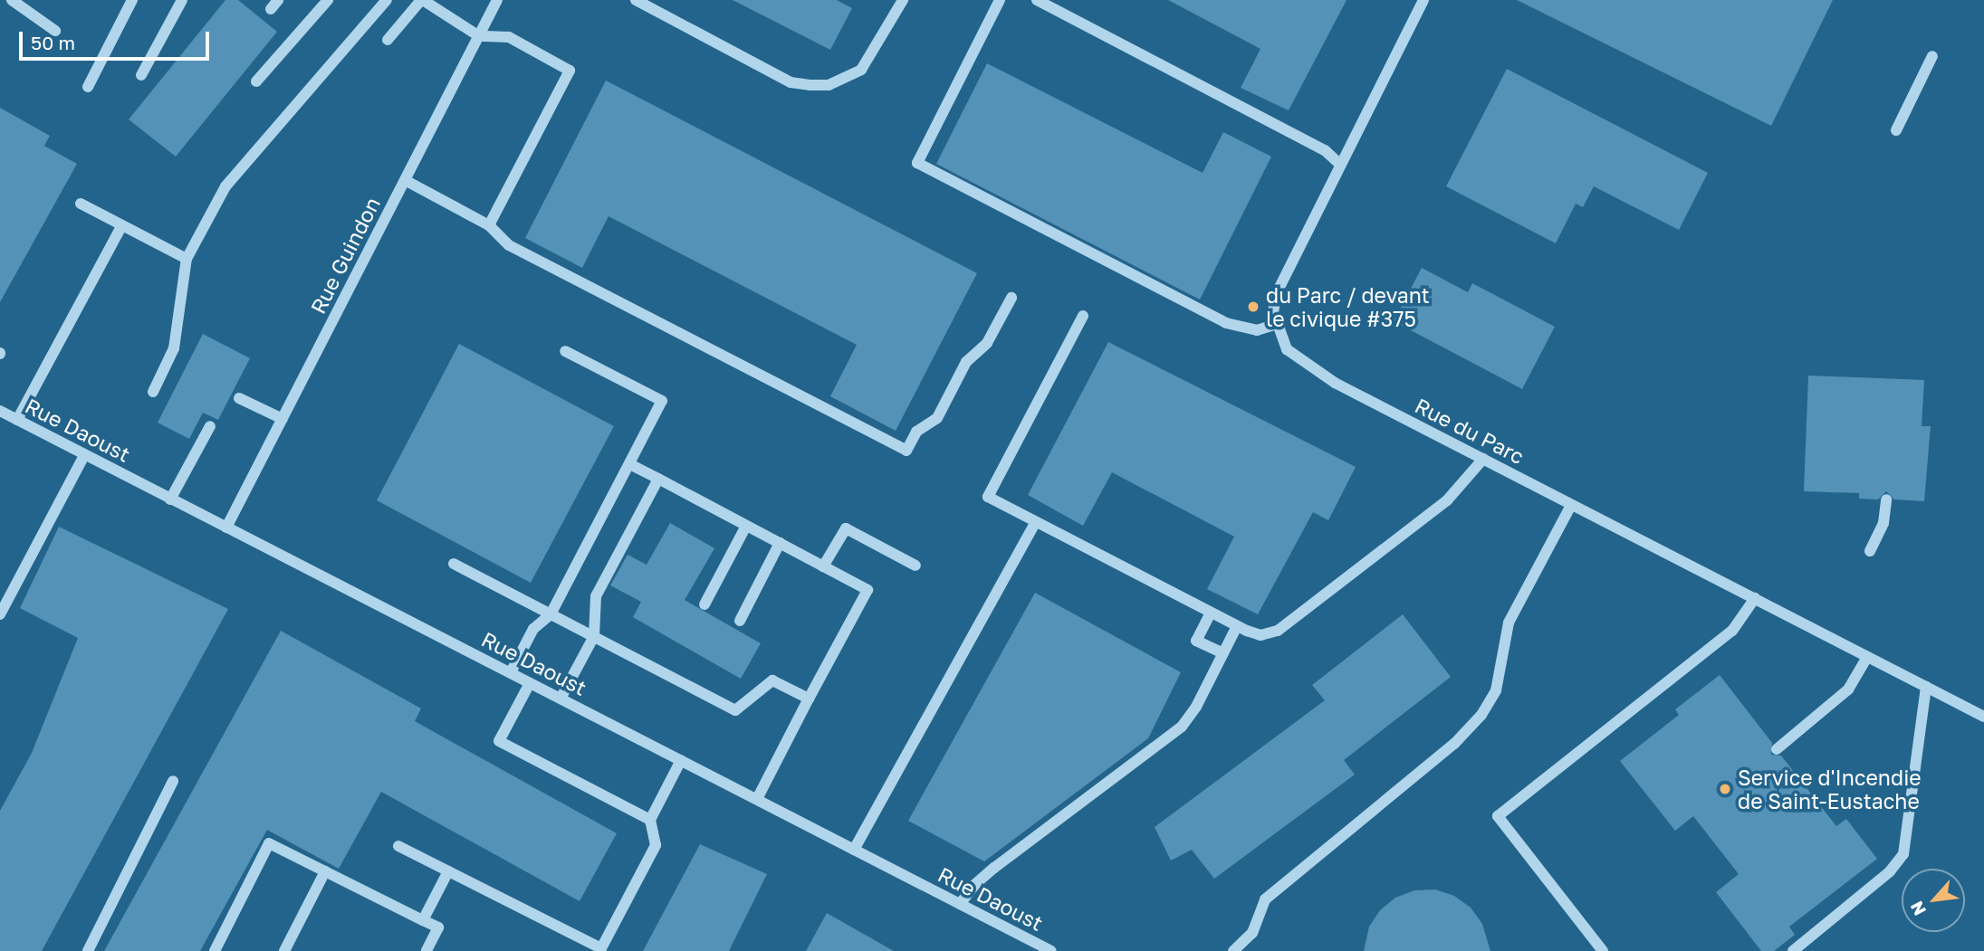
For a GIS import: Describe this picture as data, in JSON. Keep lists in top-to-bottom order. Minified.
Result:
{"streets":{"street":["Rue Guindon","Rue Daoust","Rue du Parc"]},"crossings":[["Rue Guindon","Rue Daoust"]],"places":["du Parc / devant le civique #375","Service d'Incendie de Saint-Eustache"],"scale_bar":"50 m","north":"bottom left"}
